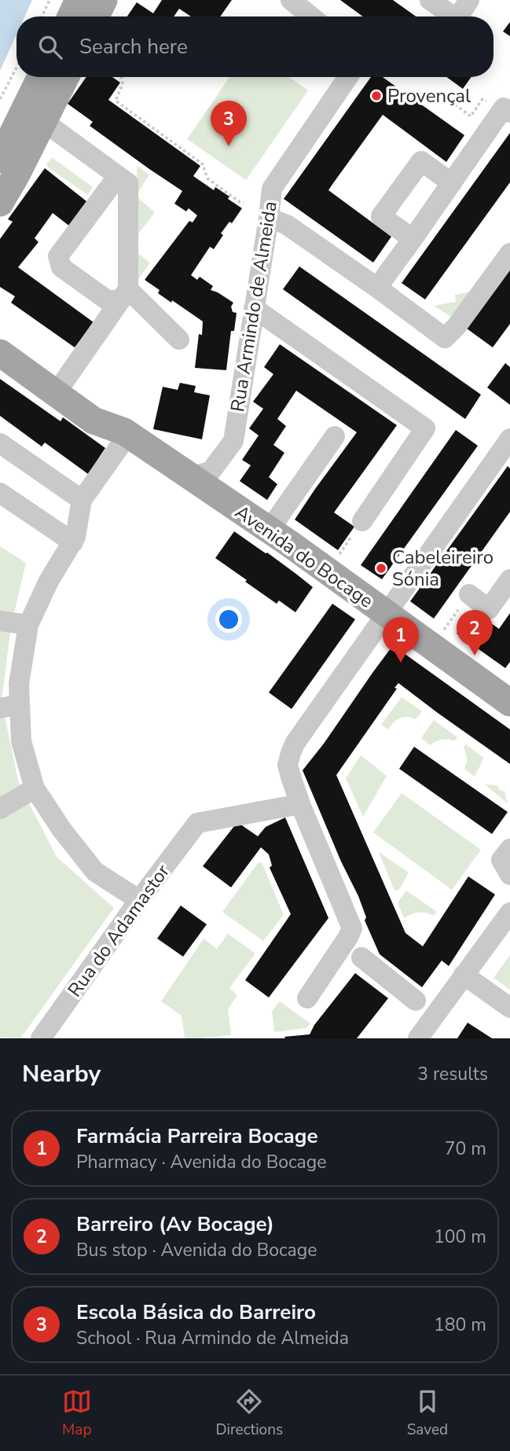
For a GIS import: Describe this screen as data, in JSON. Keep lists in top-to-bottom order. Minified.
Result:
{"streets":{"main road":["Avenida do Bocage"],"street":["Rua Armindo de Almeida","Rua do Adamastor"]},"crossings":[["Rua Armindo de Almeida","Avenida do Bocage"]],"places":["Provençal","Cabeleireiro Sónia"],"page":{"search":"Search here","pins":["3","2","1"],"heading":["Nearby","3 results"],"list":[{"mark":"1","name":"Farmácia Parreira Bocage","note":"Pharmacy · Avenida do Bocage","value":"70 m"},{"mark":"2","name":"Barreiro (Av Bocage)","note":"Bus stop · Avenida do Bocage","value":"100 m"},{"mark":"3","name":"Escola Básica do Barreiro","note":"School · Rua Armindo de Almeida","value":"180 m"}],"nav":["Map","Directions","Saved"]}}
